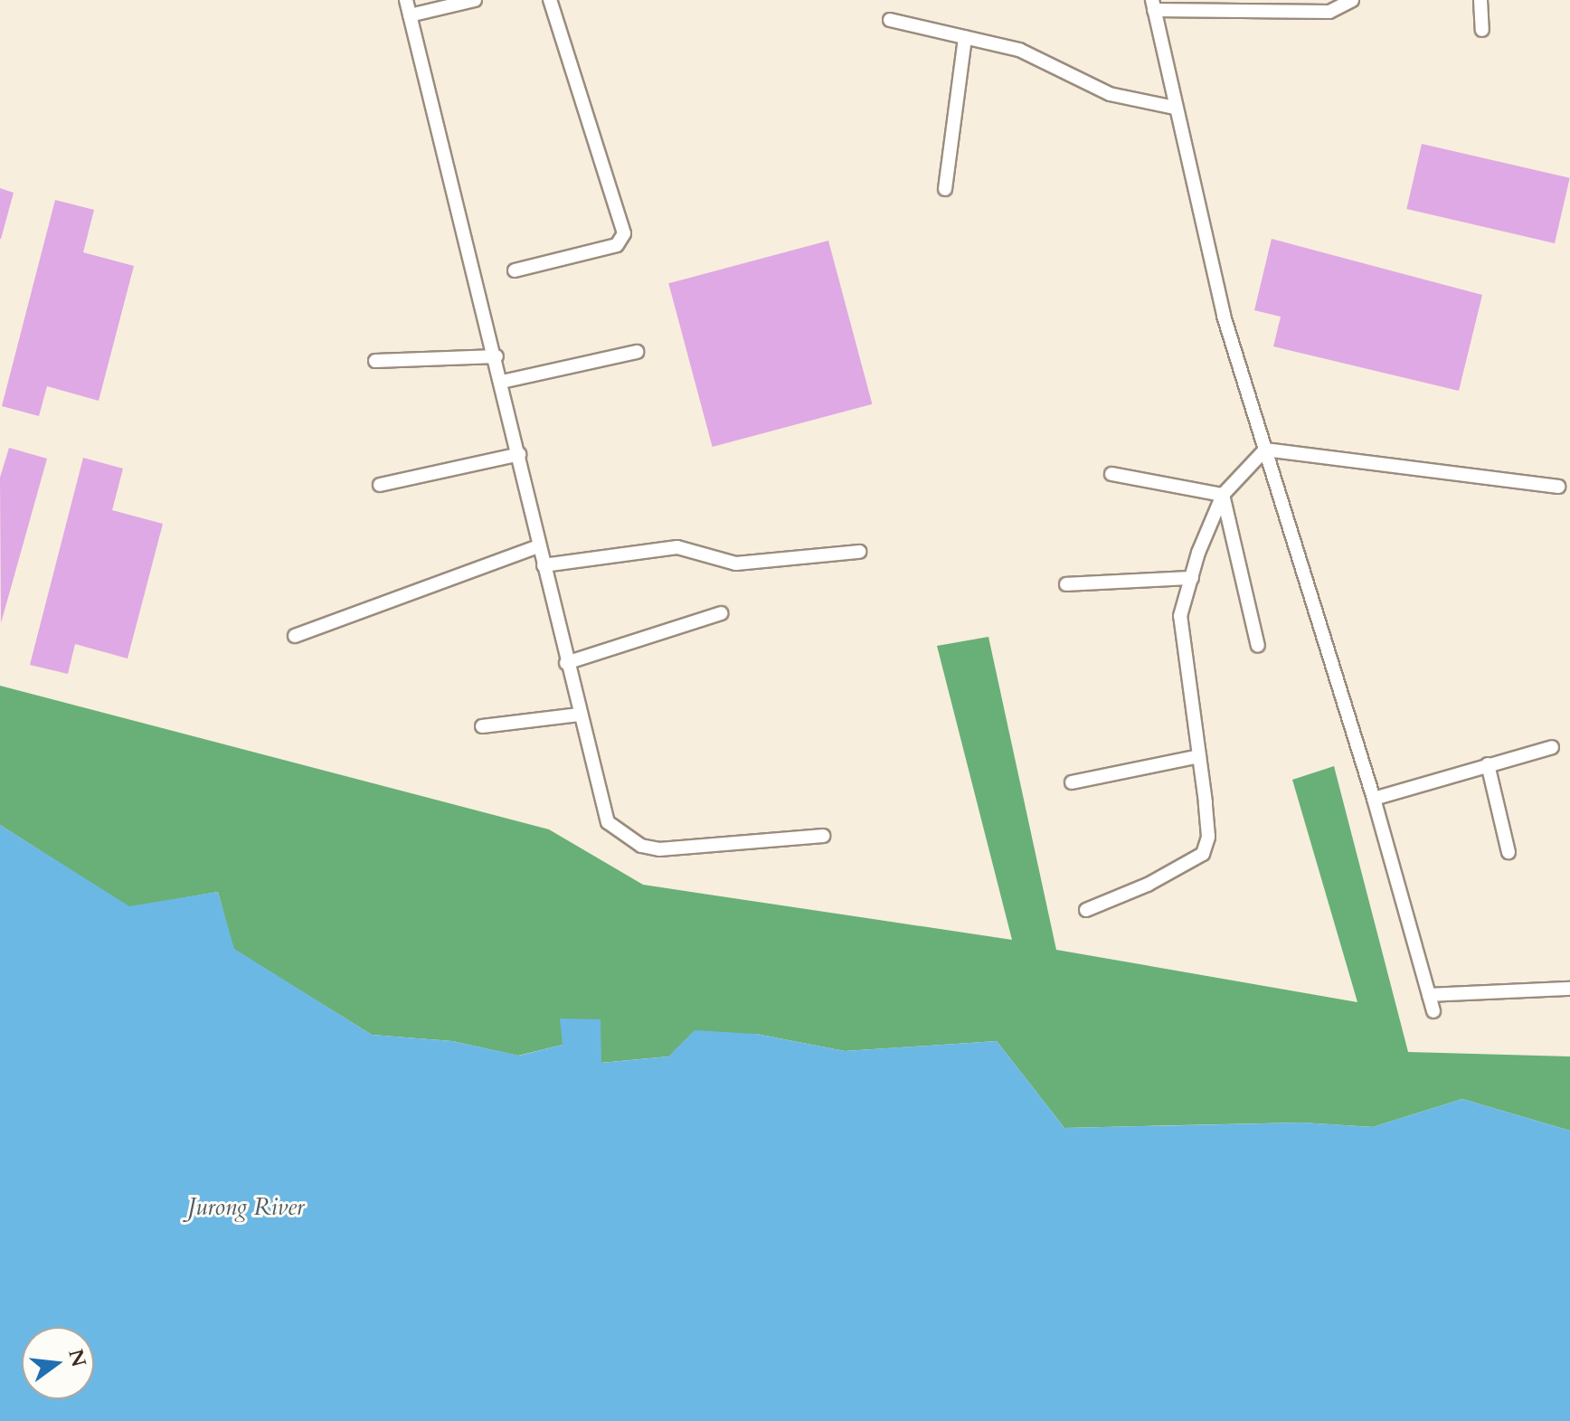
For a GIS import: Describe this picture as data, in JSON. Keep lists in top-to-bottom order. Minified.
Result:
{"water":["Jurong River"],"north":"right"}
